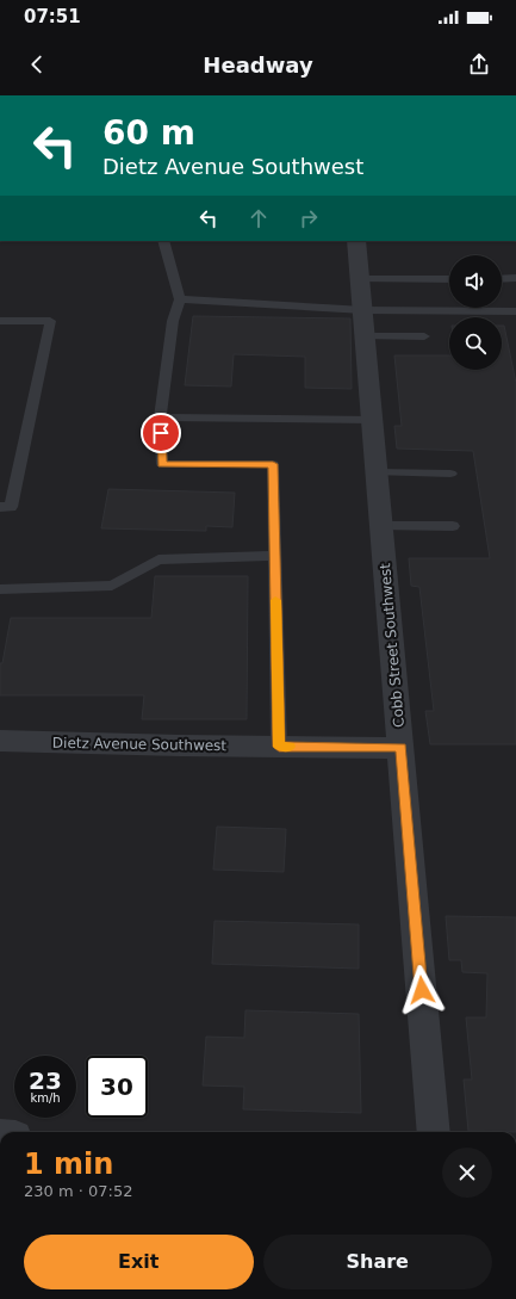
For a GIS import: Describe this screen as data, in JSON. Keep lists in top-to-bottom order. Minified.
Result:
{"streets":{"street":["Cobb Street Southwest","Dietz Avenue Southwest"]},"crossings":[["Cobb Street Southwest","Dietz Avenue Southwest"]],"page":{"status":"07:51","header":"Headway","turn":["60 m","Dietz Avenue Southwest"],"speed":"23 km/h","limit":"30","heading":["1 min","230 m · 07:52"],"buttons":["Exit","Share"]}}
